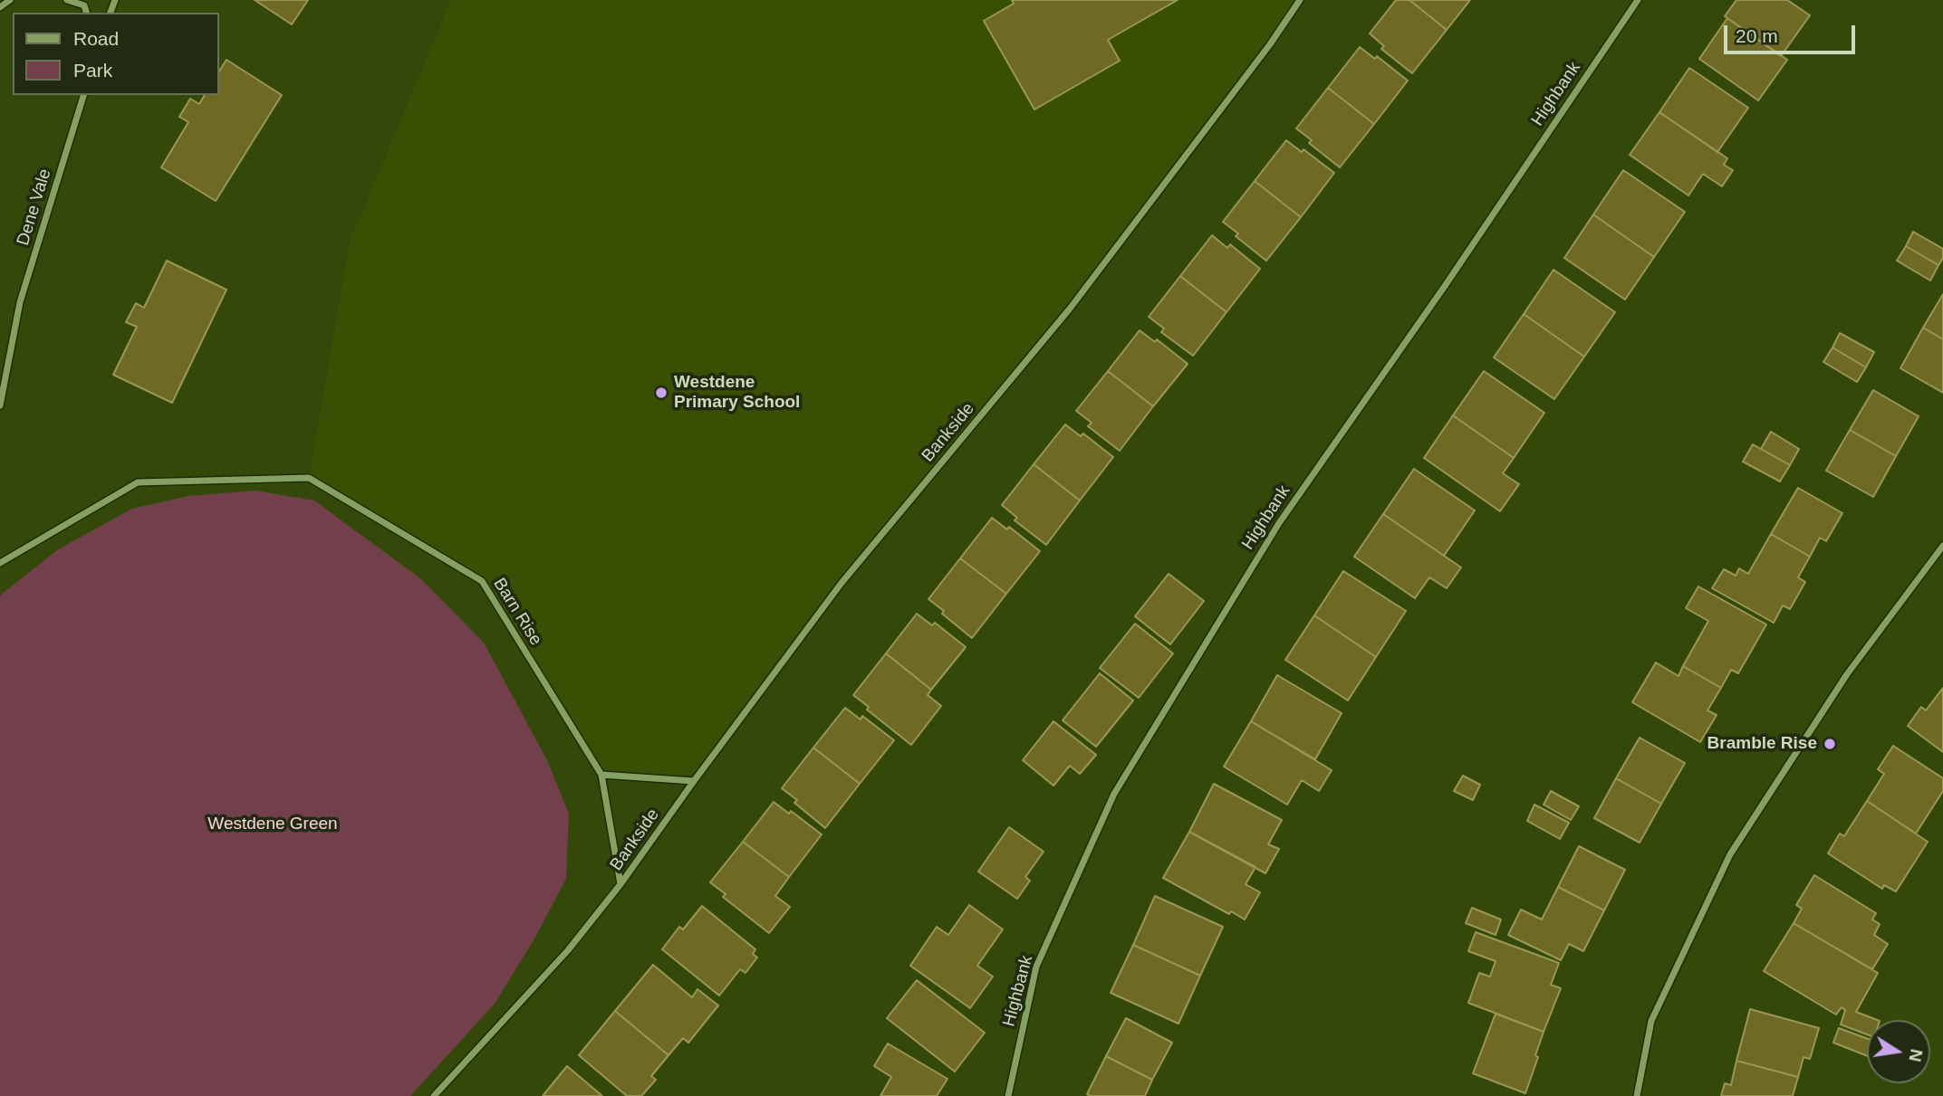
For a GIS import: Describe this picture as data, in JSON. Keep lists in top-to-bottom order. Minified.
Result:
{"streets":{"street":["Highbank","Dene Vale","Bankside","Barn Rise"]},"crossings":[["Bankside","Barn Rise"]],"parks":["Westdene Green"],"places":["Westdene Primary School","Bramble Rise"],"legend":["Road","Park"],"scale_bar":"20 m","north":"right"}
